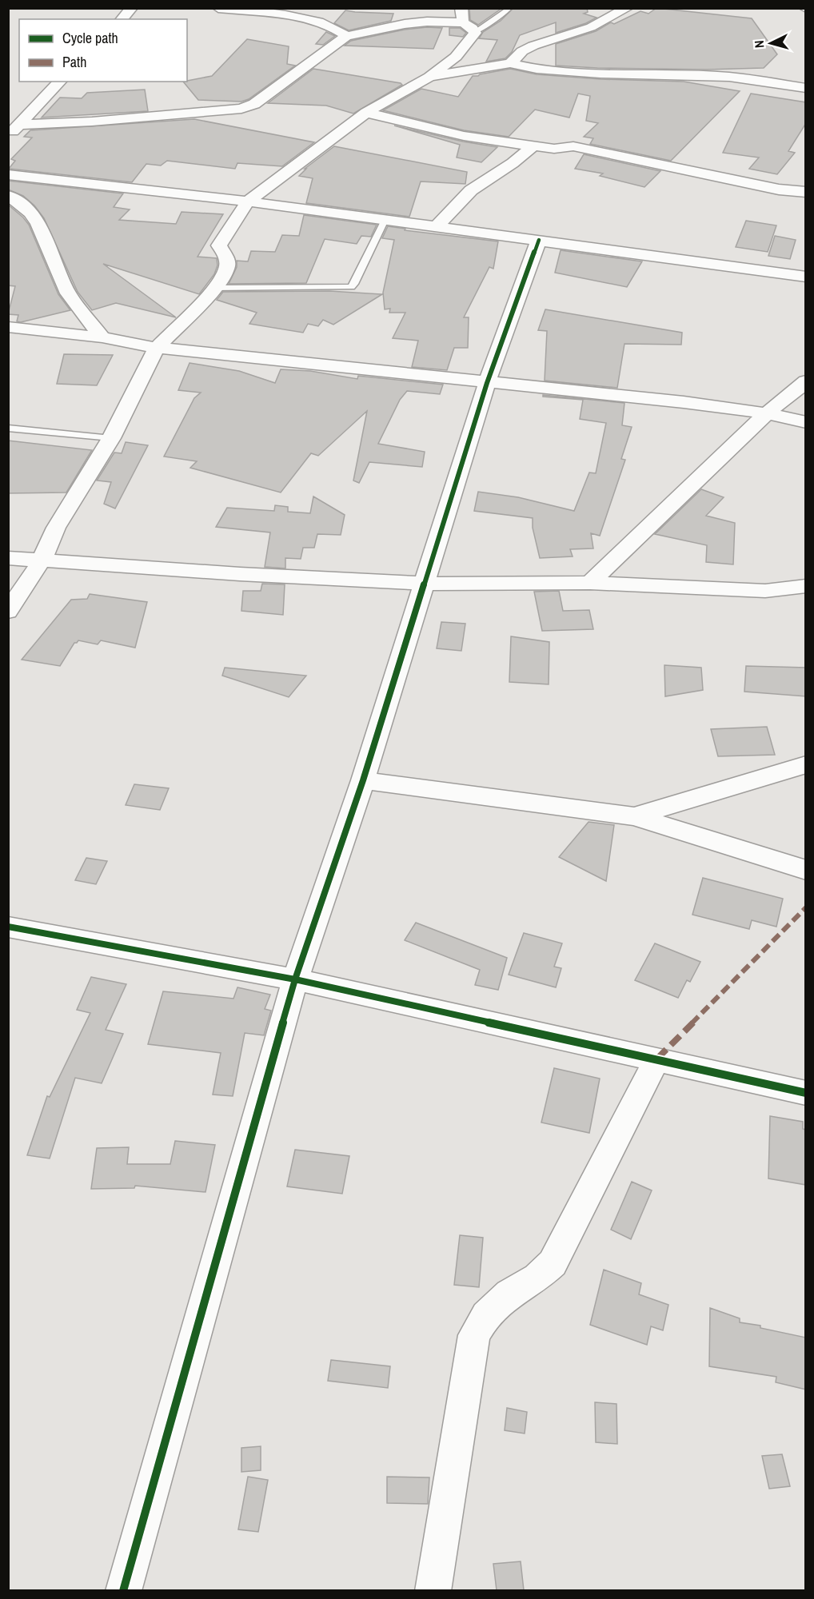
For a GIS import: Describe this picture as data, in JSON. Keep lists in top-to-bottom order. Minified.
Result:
{"legend":["Cycle path","Path"],"north":"left"}
